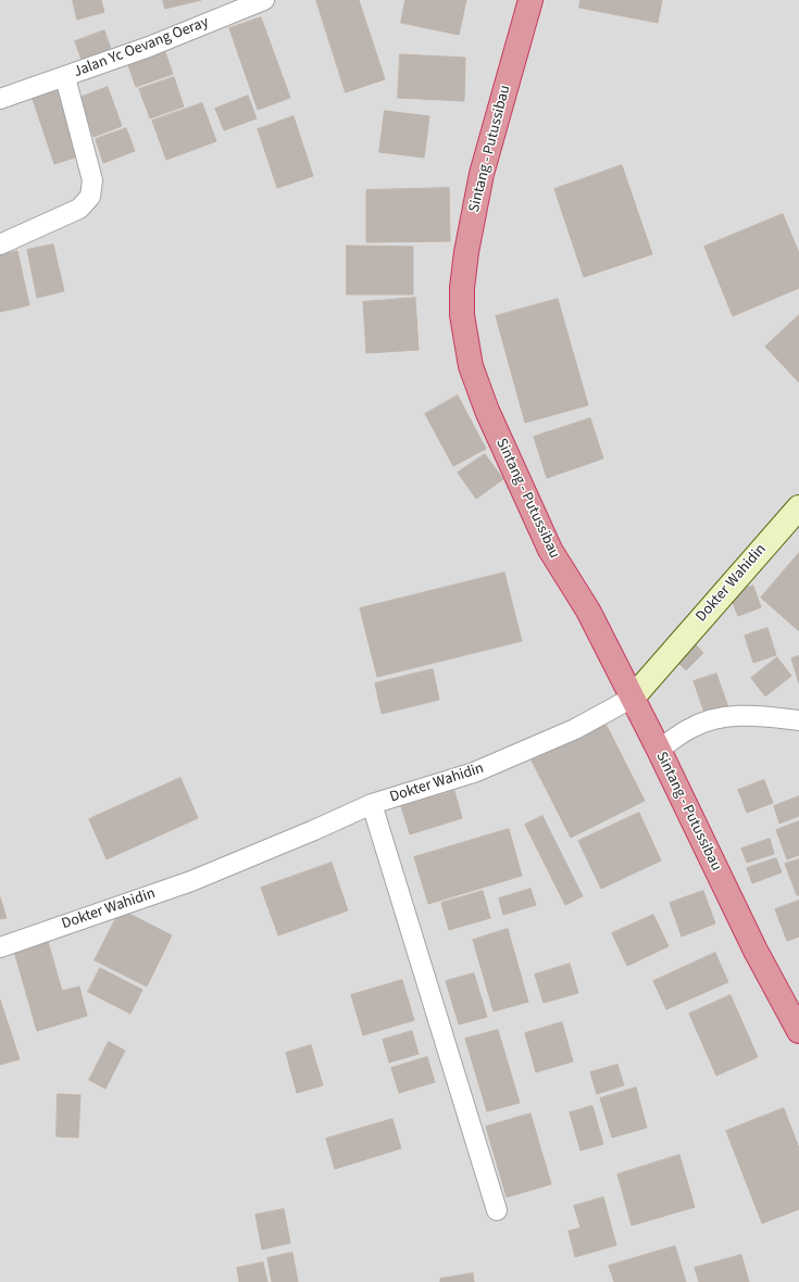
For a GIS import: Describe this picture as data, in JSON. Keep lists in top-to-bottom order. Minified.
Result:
{"streets":{"highway":["Sintang - Putussibau"],"street":["Jalan Yc Oevang Oeray","Dokter Wahidin"]},"crossings":[["Sintang - Putussibau","Dokter Wahidin"]]}
